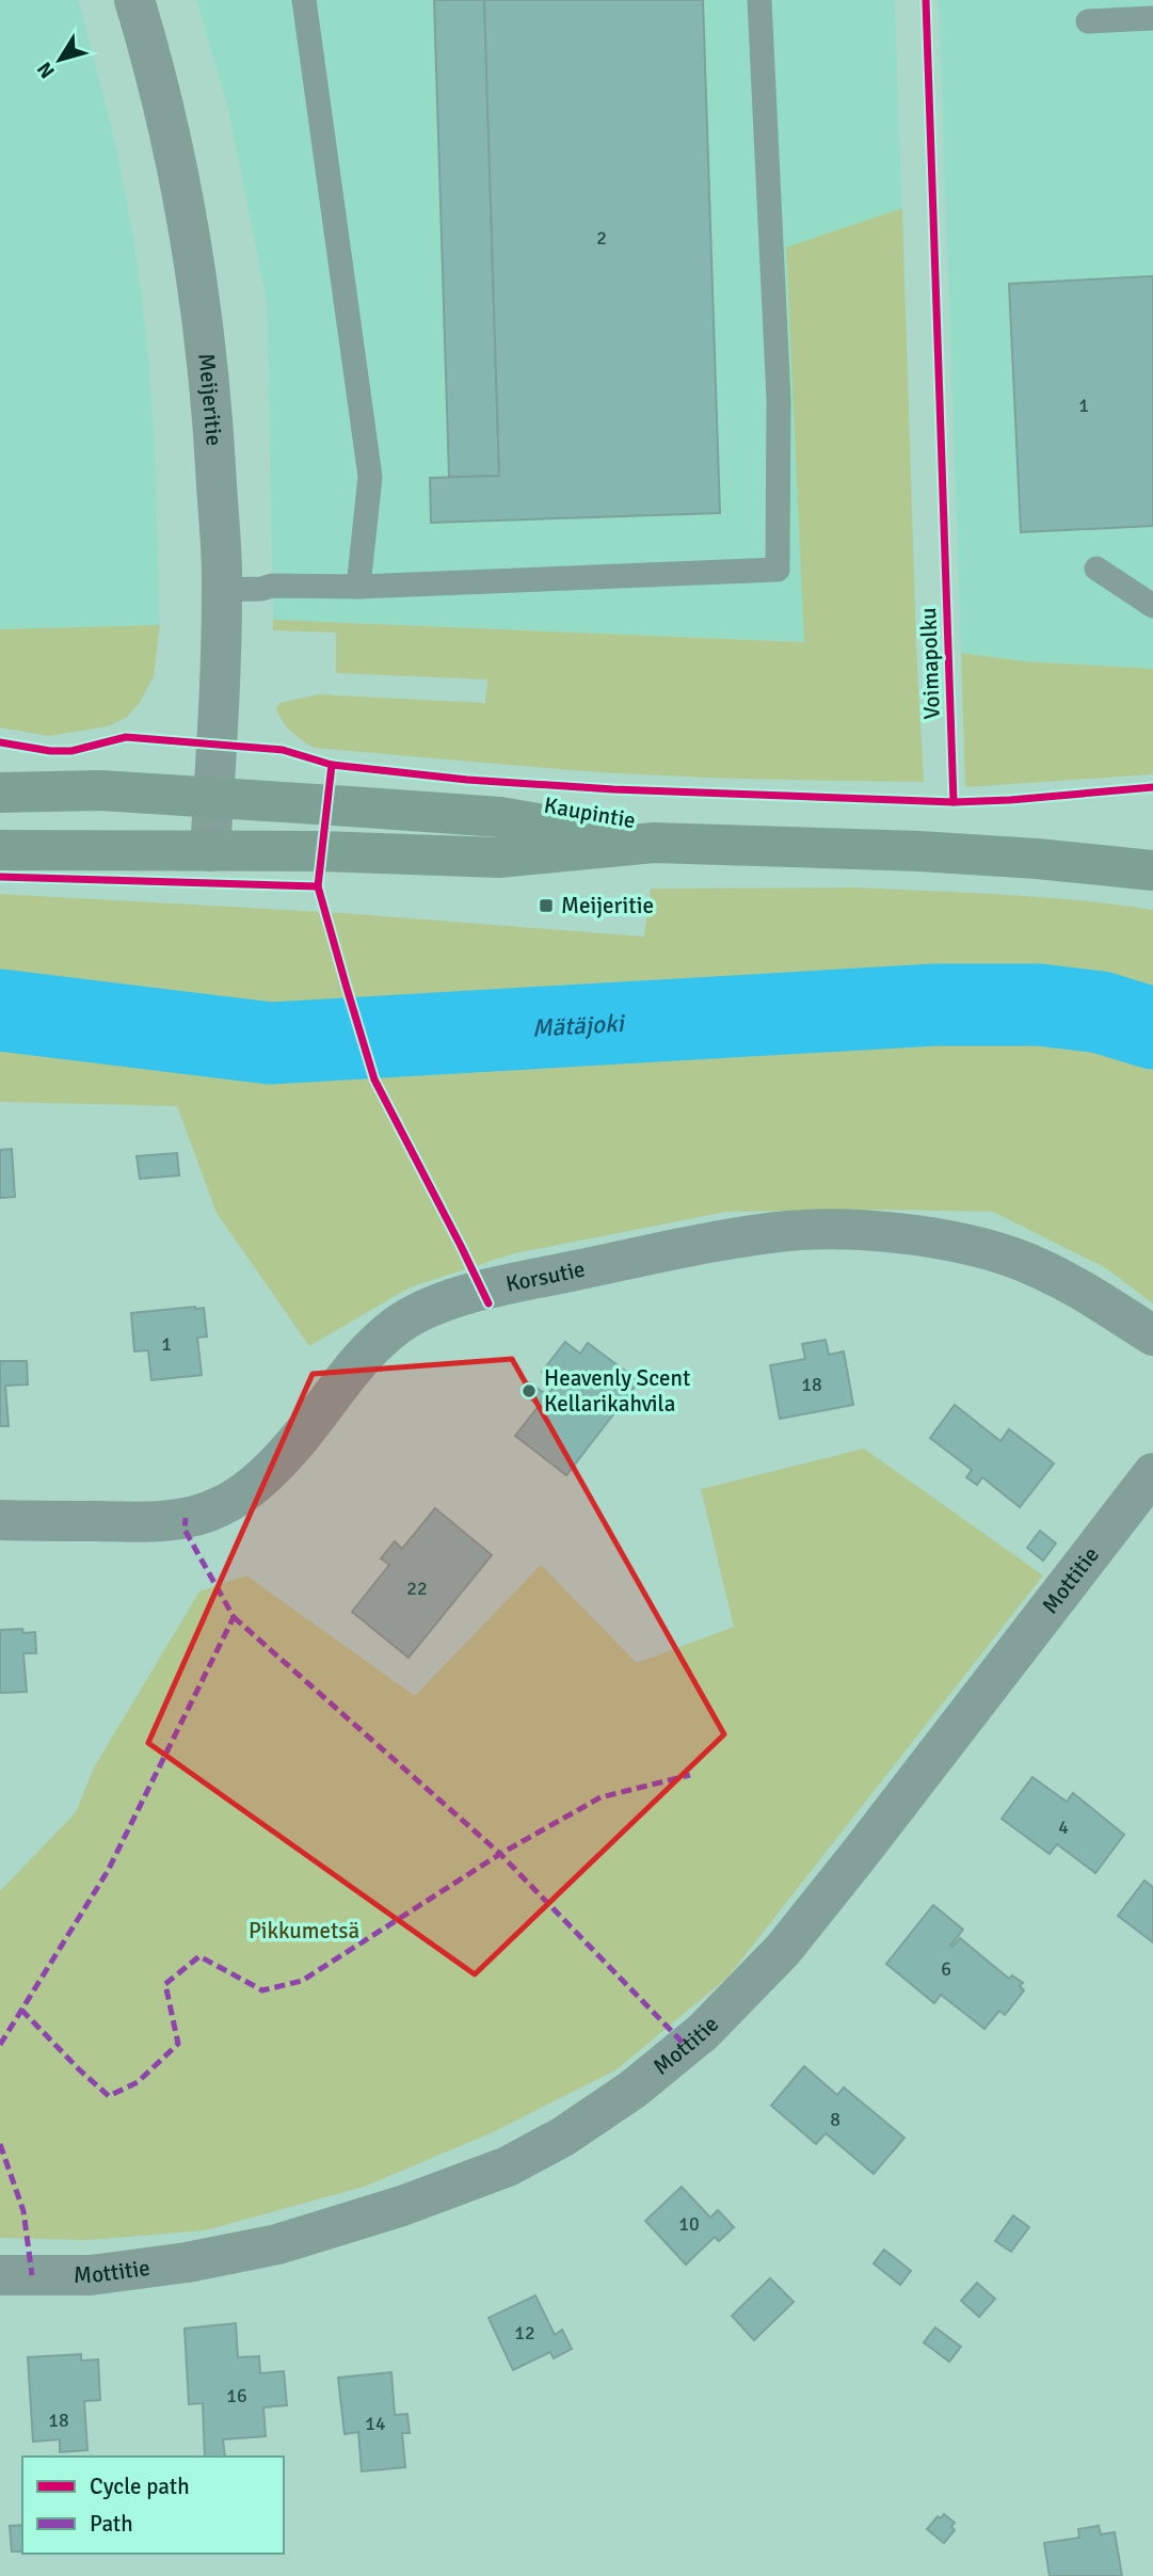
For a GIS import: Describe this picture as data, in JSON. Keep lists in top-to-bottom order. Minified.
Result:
{"streets":{"main road":["Kaupintie"],"street":["Meijeritie","Korsutie","Mottitie"],"cycle path":["Voimapolku"]},"crossings":[["Meijeritie","Kaupintie"]],"water":["Mätäjoki"],"parks":["Pikkumetsä"],"places":{"transit":["Meijeritie"],"other":["Heavenly Scent Kellarikahvila"]},"house_numbers":["2","1","1","18","22","4","6","8","10","12","16","18","14"],"legend":["Cycle path","Path"],"north":"bottom left"}
